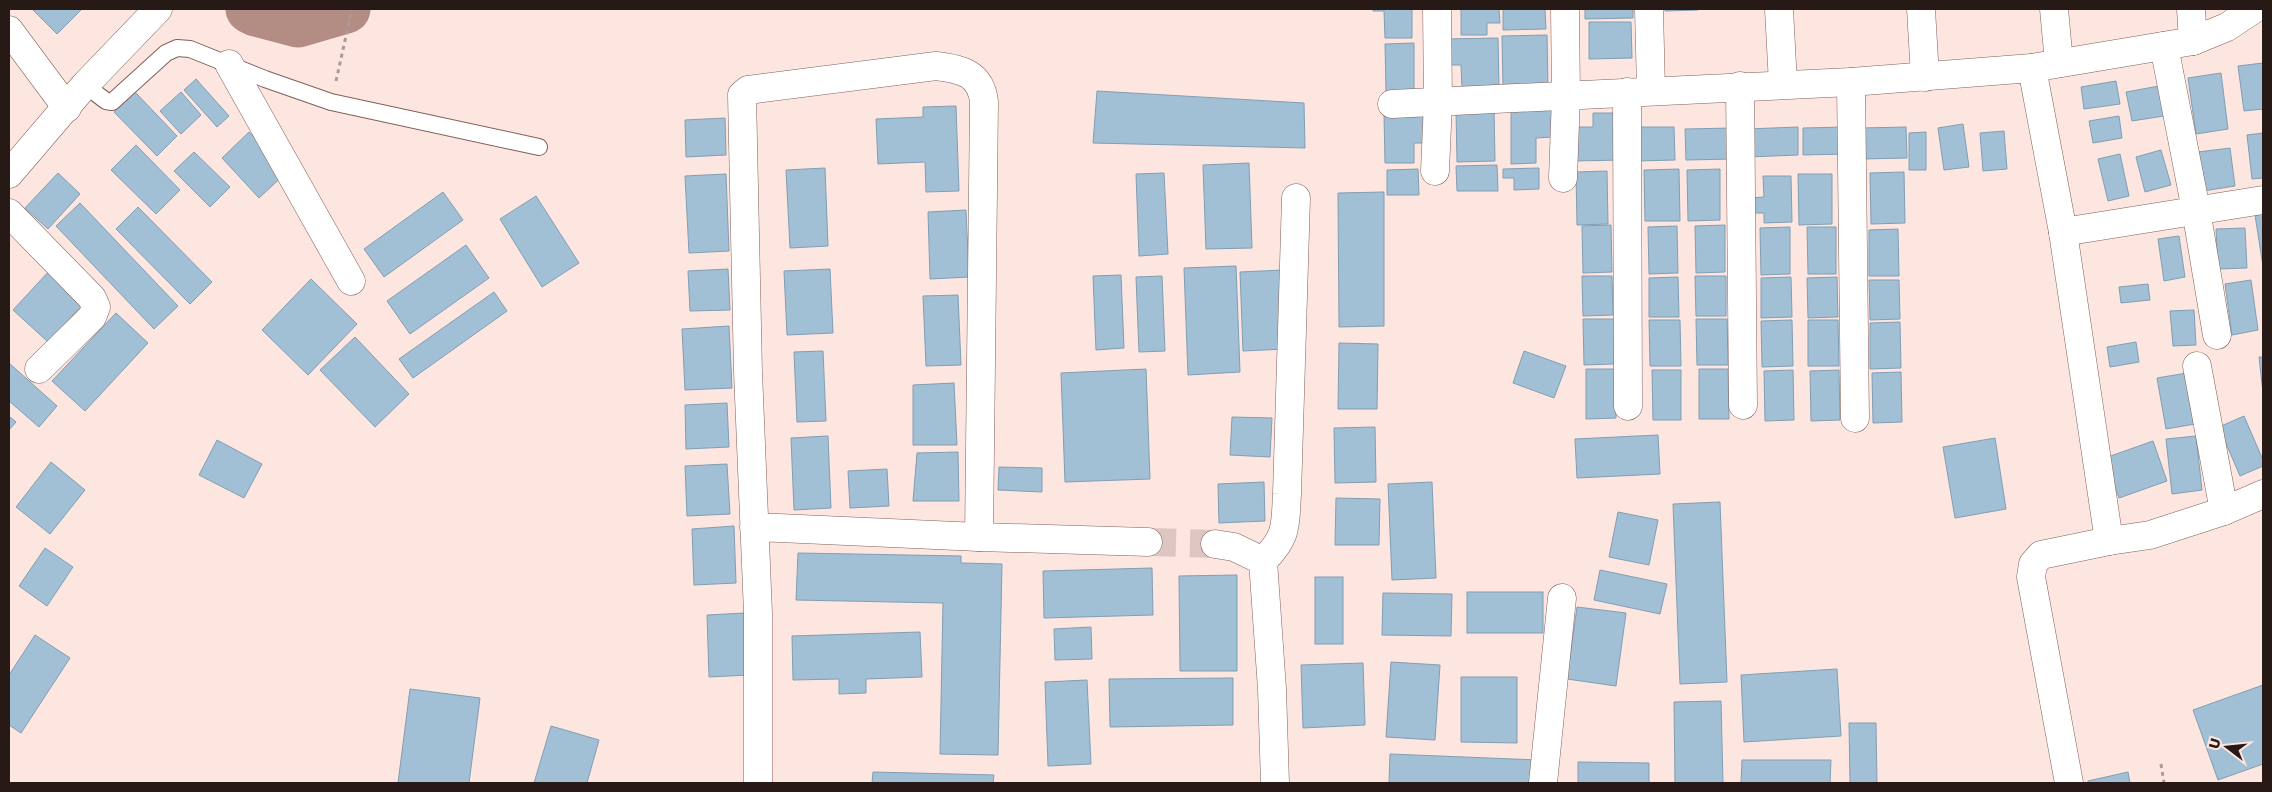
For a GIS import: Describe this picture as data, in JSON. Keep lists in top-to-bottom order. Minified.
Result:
{"north":"left"}
